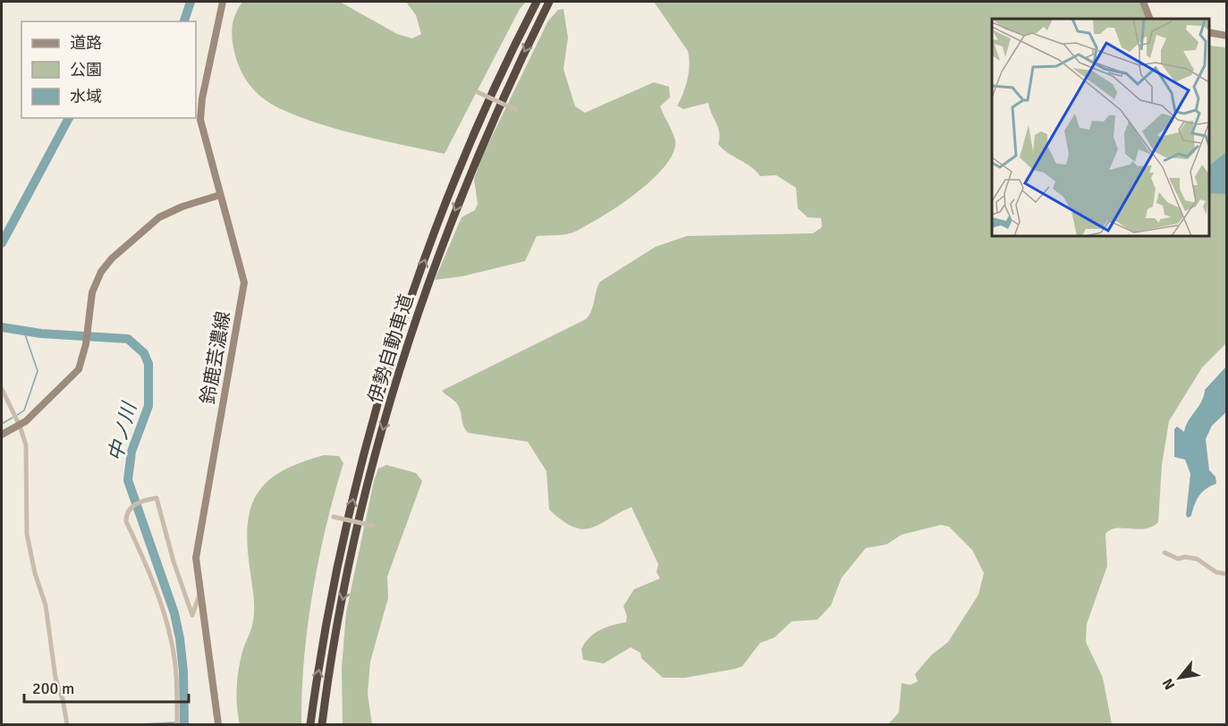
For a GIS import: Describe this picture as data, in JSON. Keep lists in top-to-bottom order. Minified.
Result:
{"streets":{"highway":["伊勢自動車道"],"main road":["鈴鹿芸濃線"]},"water":["中ノ川"],"legend":["道路","公園","水域"],"scale_bar":"200 m","north":"bottom left"}
